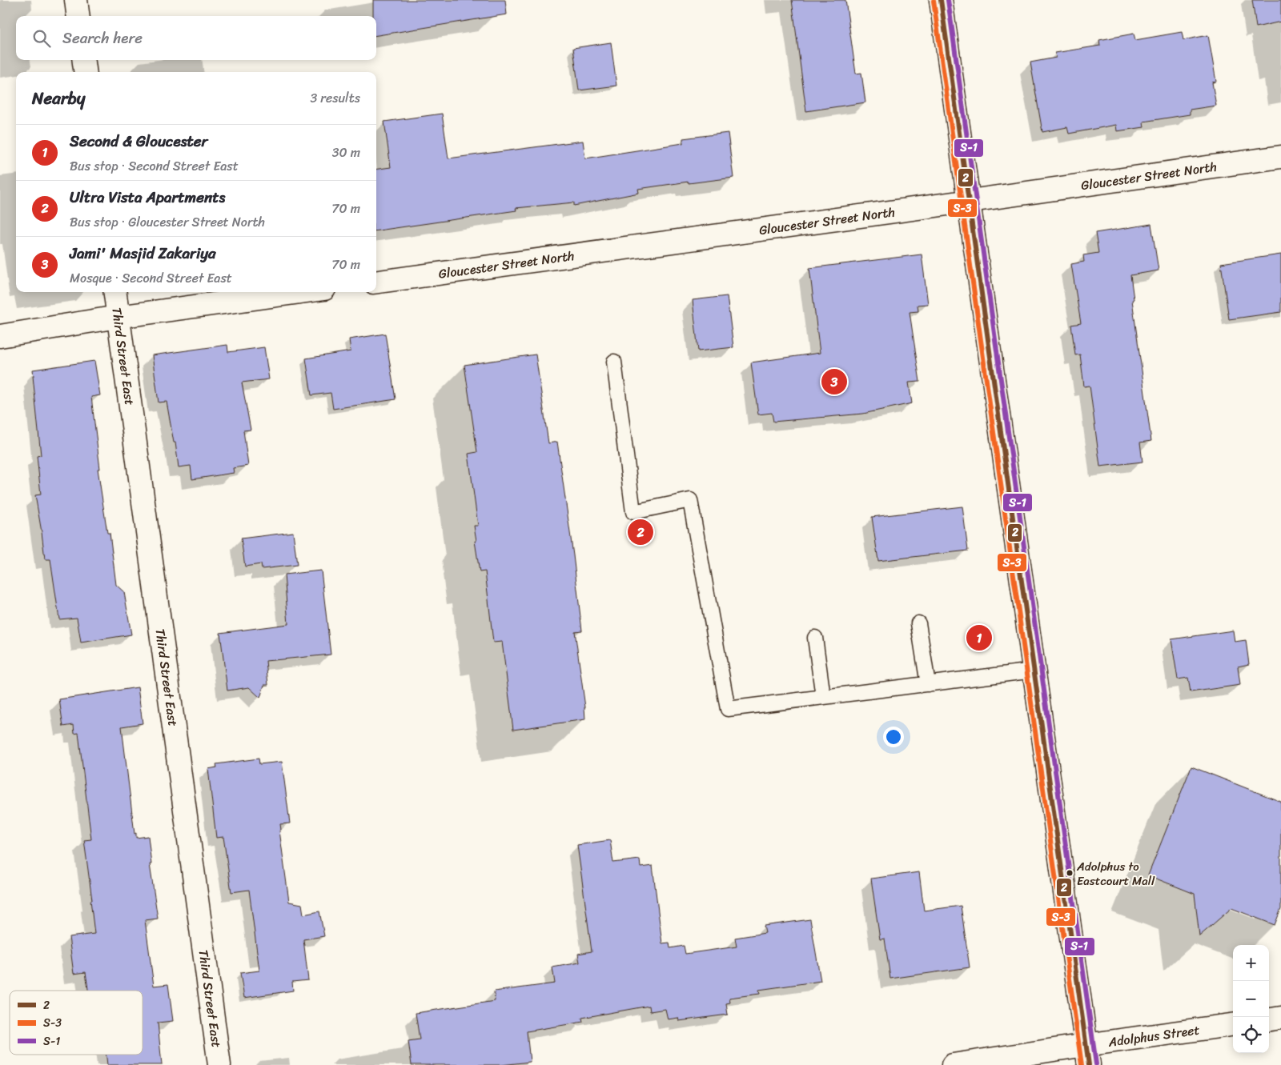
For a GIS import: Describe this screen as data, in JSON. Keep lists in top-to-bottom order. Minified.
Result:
{"streets":{"street":["Gloucester Street North","Third Street East","Adolphus Street"]},"places":["Adolphus to Eastcourt Mall"],"lines":["transit line 2","transit line S-1","transit line S-3"],"legend":["2","S-3","S-1"],"page":{"search":"Search here","heading":["Nearby","3 results"],"list":[{"mark":"1","name":"Second & Gloucester","note":"Bus stop · Second Street East","value":"30 m"},{"mark":"2","name":"Ultra Vista Apartments","note":"Bus stop · Gloucester Street North","value":"70 m"},{"mark":"3","name":"Jami' Masjid Zakariya","note":"Mosque · Second Street East","value":"70 m"}],"pins":["3","2","1"],"map_buttons":["+","−"]}}
